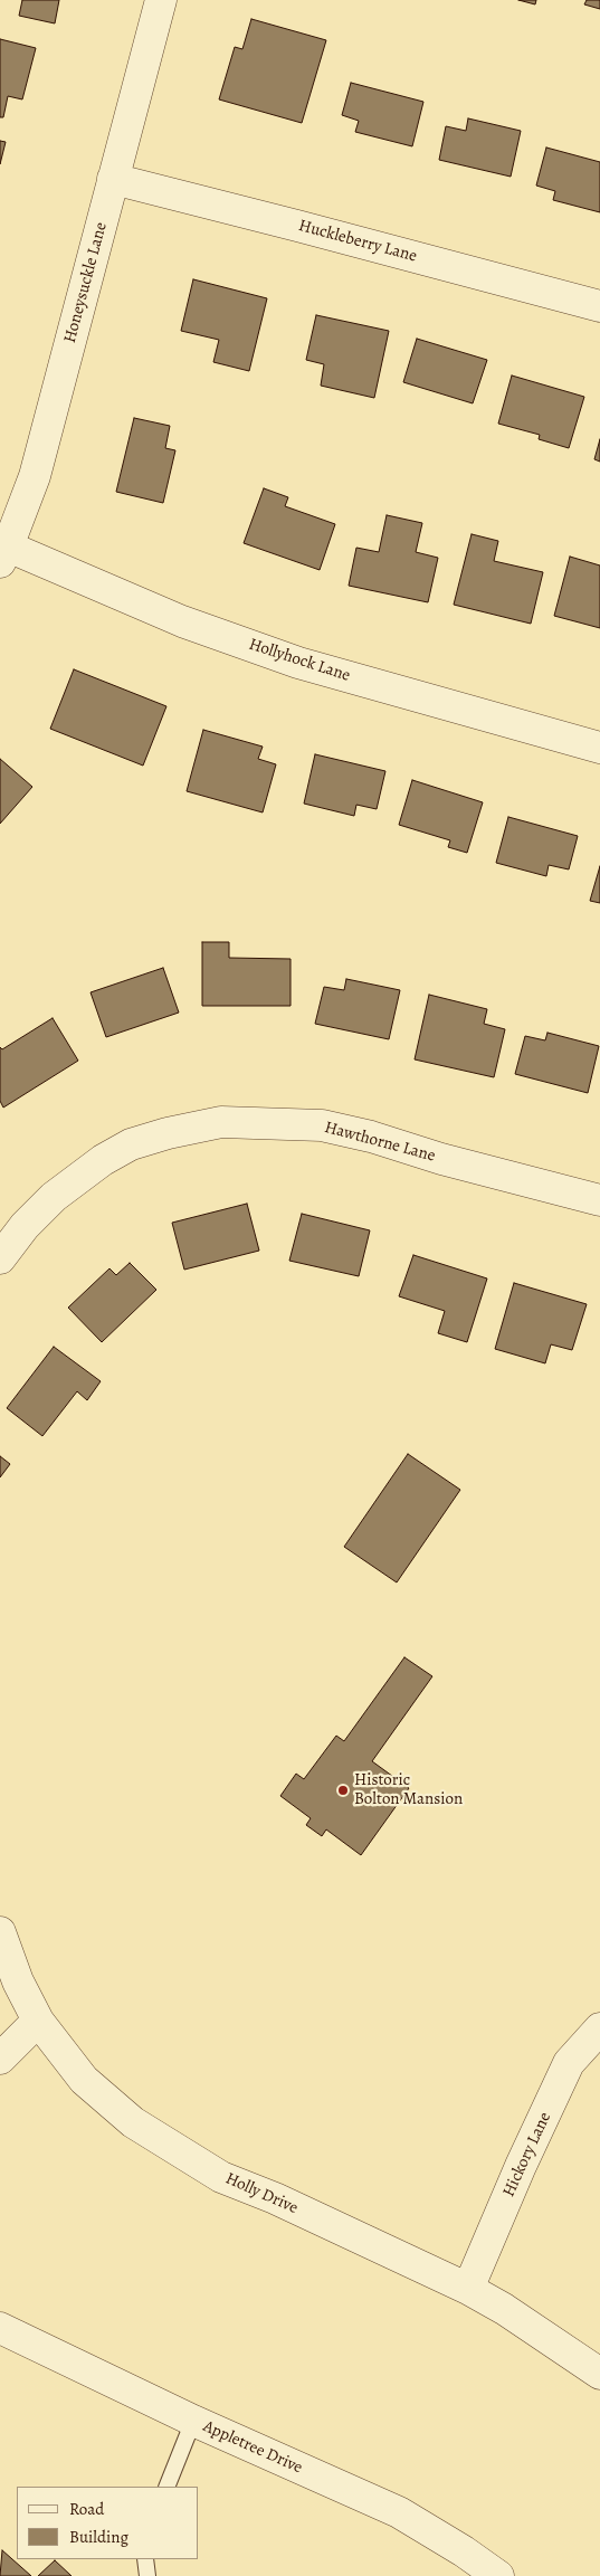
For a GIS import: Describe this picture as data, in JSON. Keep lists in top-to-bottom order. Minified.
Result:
{"streets":{"street":["Huckleberry Lane","Honeysuckle Lane","Hollyhock Lane","Hawthorne Lane","Hickory Lane","Holly Drive","Appletree Drive"]},"crossings":[["Huckleberry Lane","Honeysuckle Lane"],["Honeysuckle Lane","Hollyhock Lane"],["Hickory Lane","Holly Drive"]],"places":["Historic Bolton Mansion"],"legend":["Road","Building"]}
